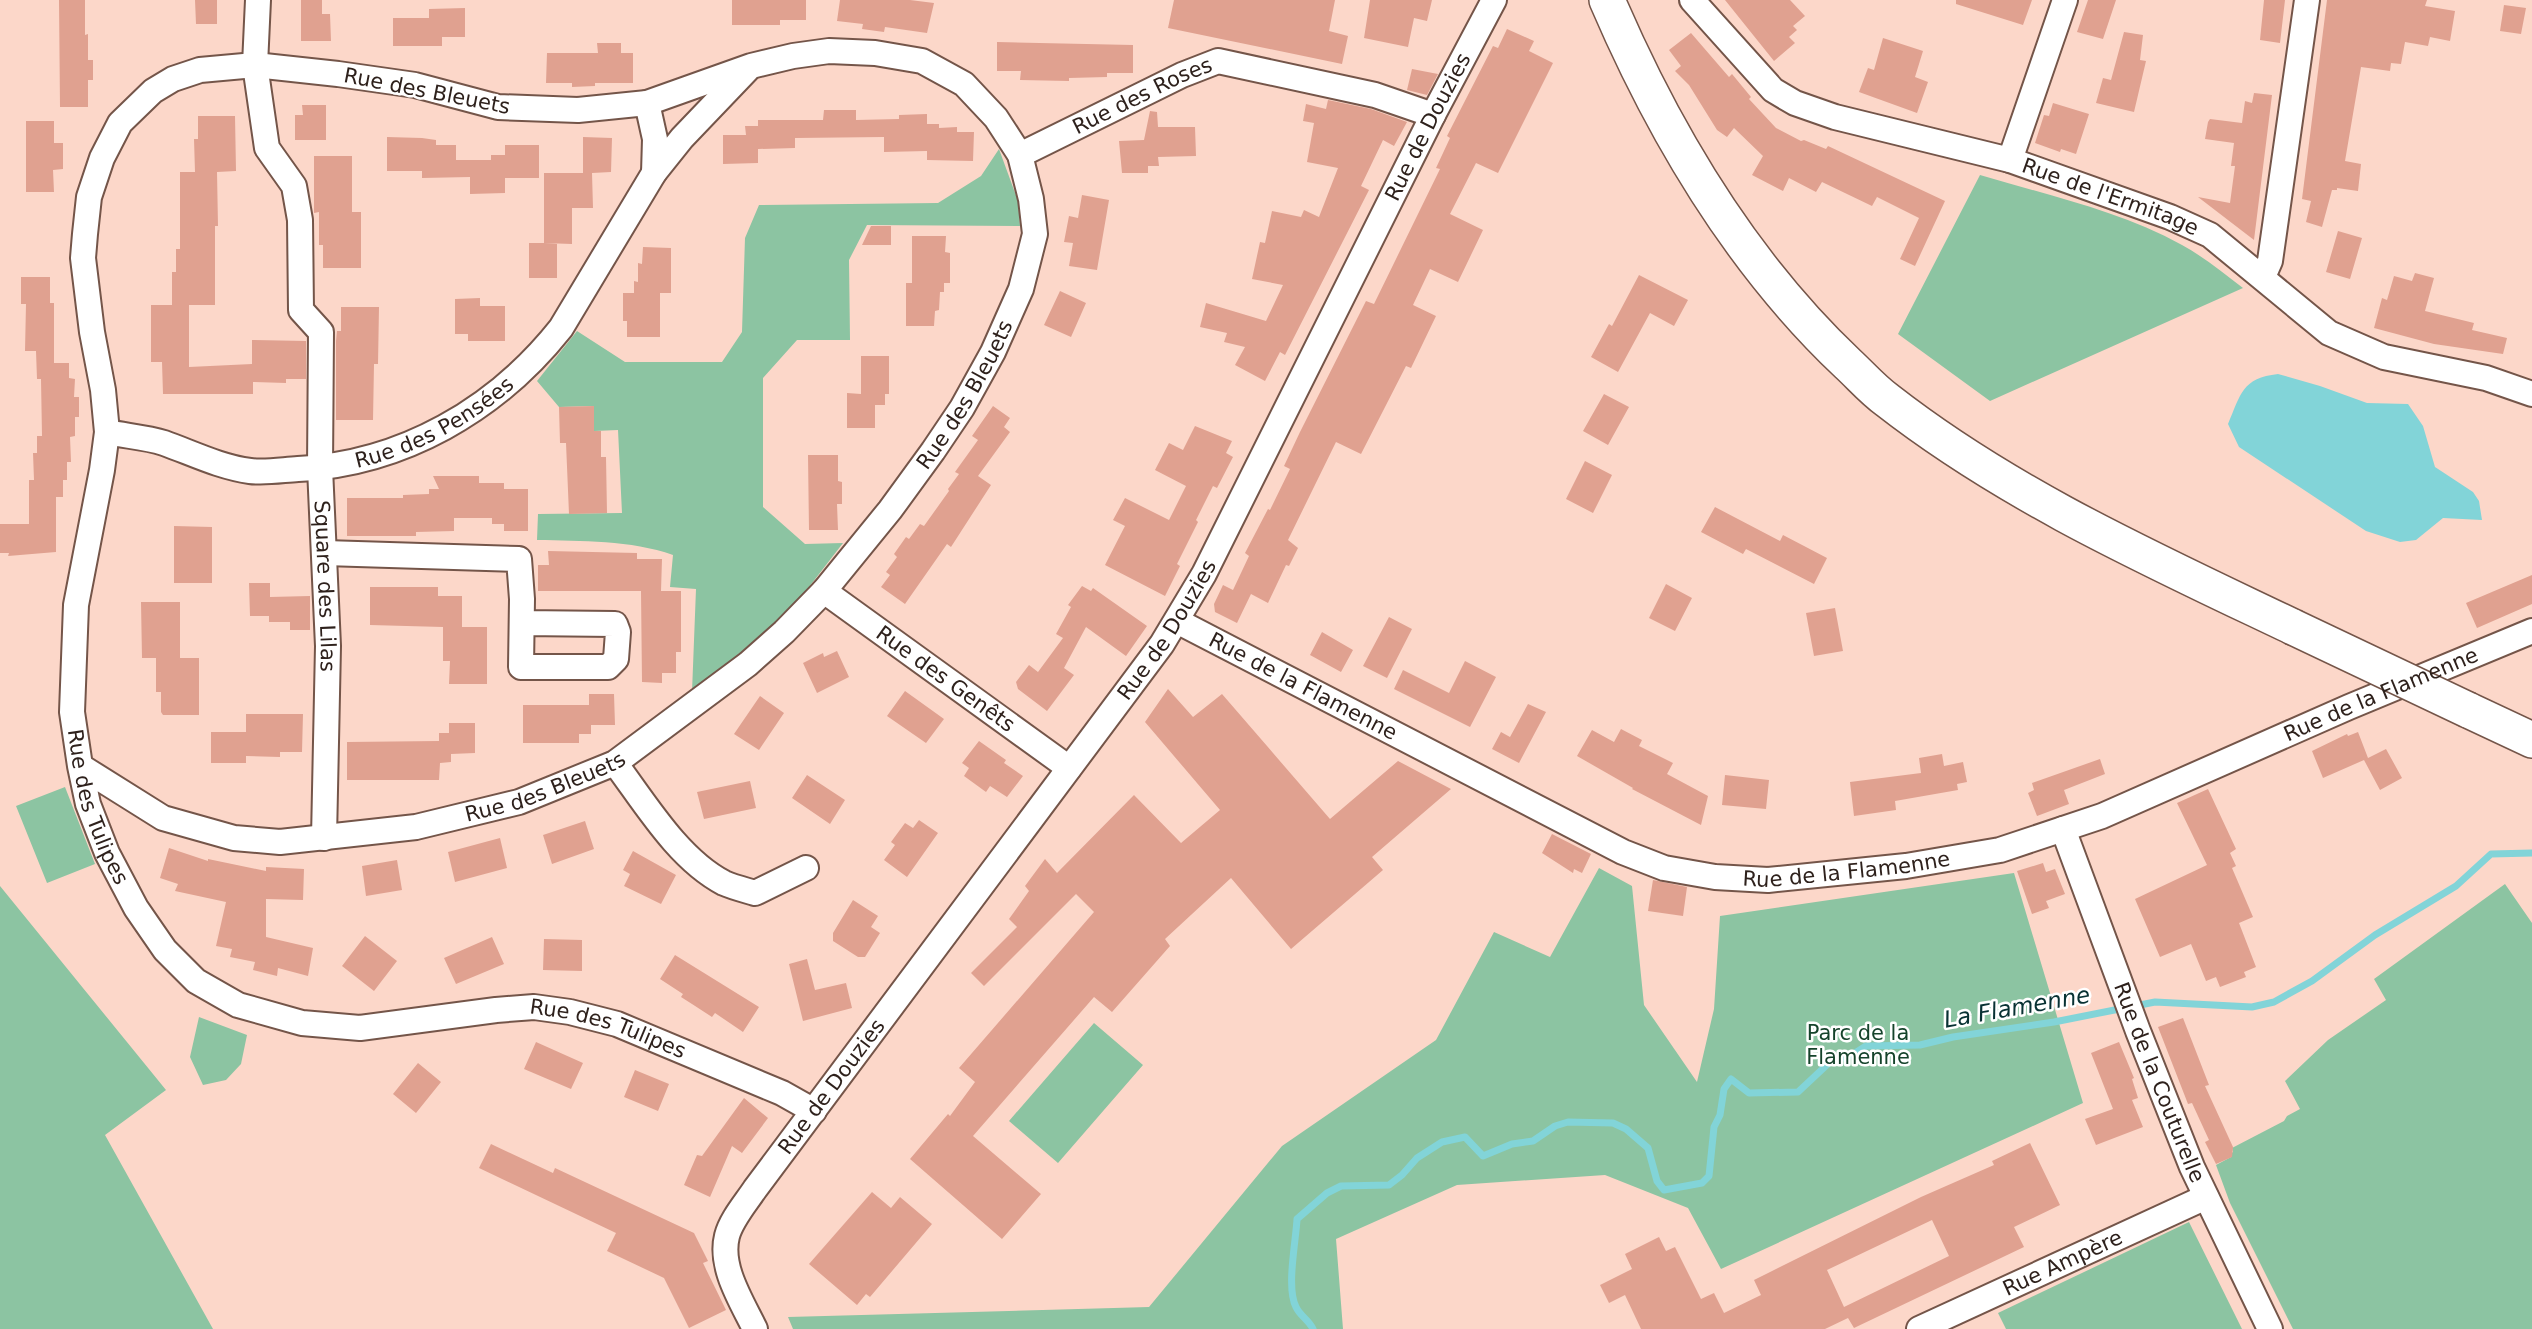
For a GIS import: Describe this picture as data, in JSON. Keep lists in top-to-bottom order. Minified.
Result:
{"streets":{"street":["Rue des Bleuets","Rue des Roses","Rue de Douzies","Rue de l'Ermitage","Rue des Pensées","Square des Lilas","Rue des Genêts","Rue de la Flamenne","Rue des Tulipes","Rue de la Couturelle","Rue Ampère"]},"crossings":[["Rue des Bleuets","Rue des Roses"],["Rue des Bleuets","Rue des Pensées"],["Rue des Bleuets","Square des Lilas"],["Rue des Bleuets","Rue des Genêts"],["Rue des Bleuets","Rue des Tulipes"],["Rue des Roses","Rue de Douzies"],["Rue de Douzies","Rue des Genêts"],["Rue de Douzies","Rue de la Flamenne"],["Rue de Douzies","Rue des Tulipes"],["Rue des Pensées","Square des Lilas"],["Rue des Pensées","Rue des Tulipes"],["Square des Lilas","Rue des Tulipes"],["Rue de la Flamenne","Rue de la Couturelle"],["Rue de la Couturelle","Rue Ampère"]],"water":["La Flamenne"],"parks":["Parc de la Flamenne"]}
